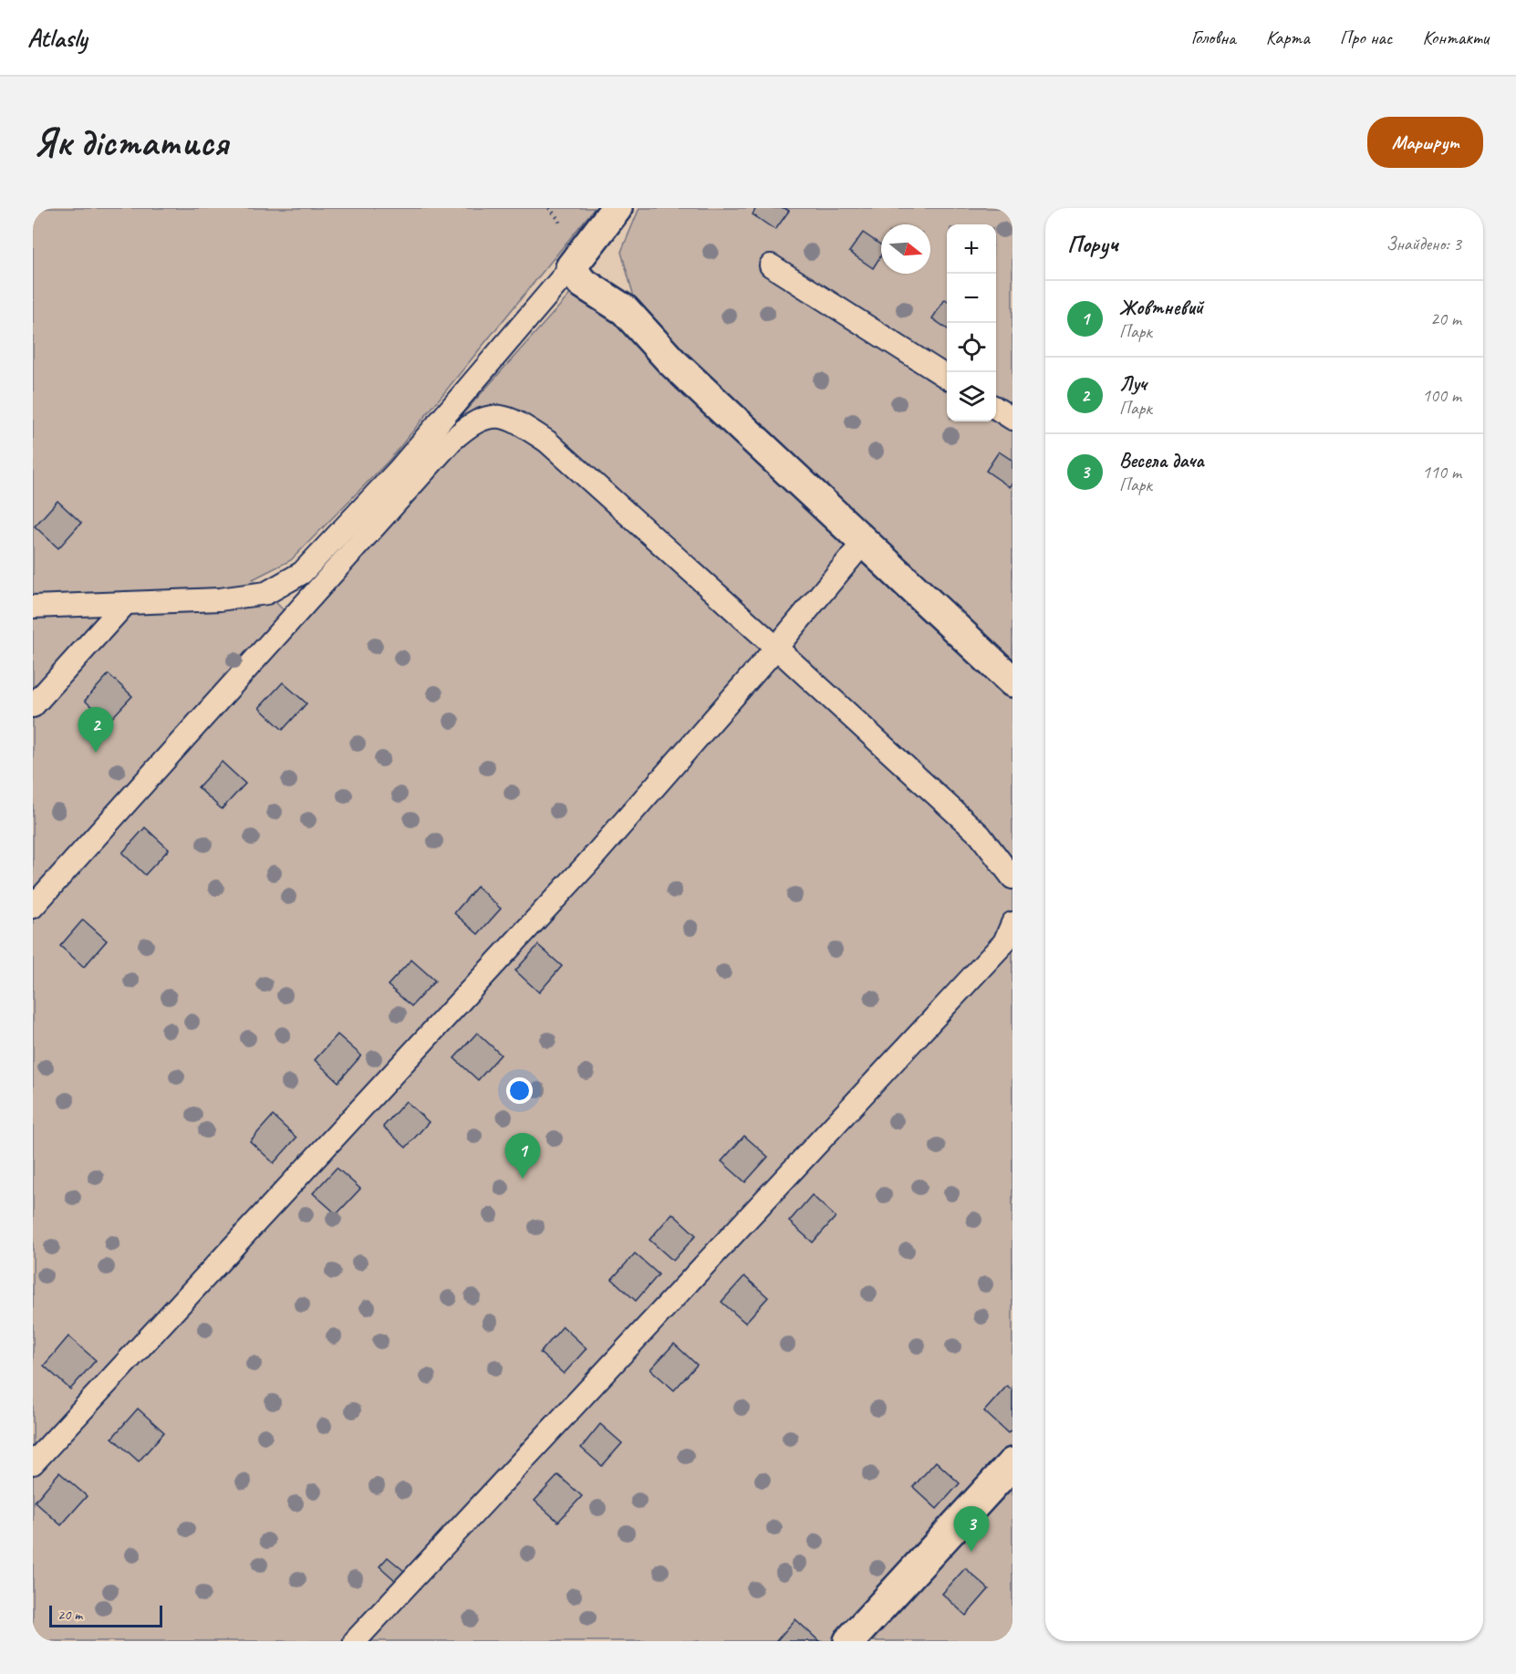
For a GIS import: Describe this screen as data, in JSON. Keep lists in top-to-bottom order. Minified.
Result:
{"scale_bar":"20 m","north":"right","page":{"header":"Atlasly","nav":["Головна","Карта","Про нас","Контакти"],"buttons":"Маршрут","title":"Як дістатися","heading":["Поруч","Знайдено: 3"],"map_buttons":["+","−"],"list":[{"mark":"1","name":"Жовтневий","note":"Парк","value":"20 m"},{"mark":"2","name":"Луч","note":"Парк","value":"100 m"},{"mark":"3","name":"Весела дача","note":"Парк","value":"110 m"}],"pins":["2","1","3"],"scale":"20 m"}}
